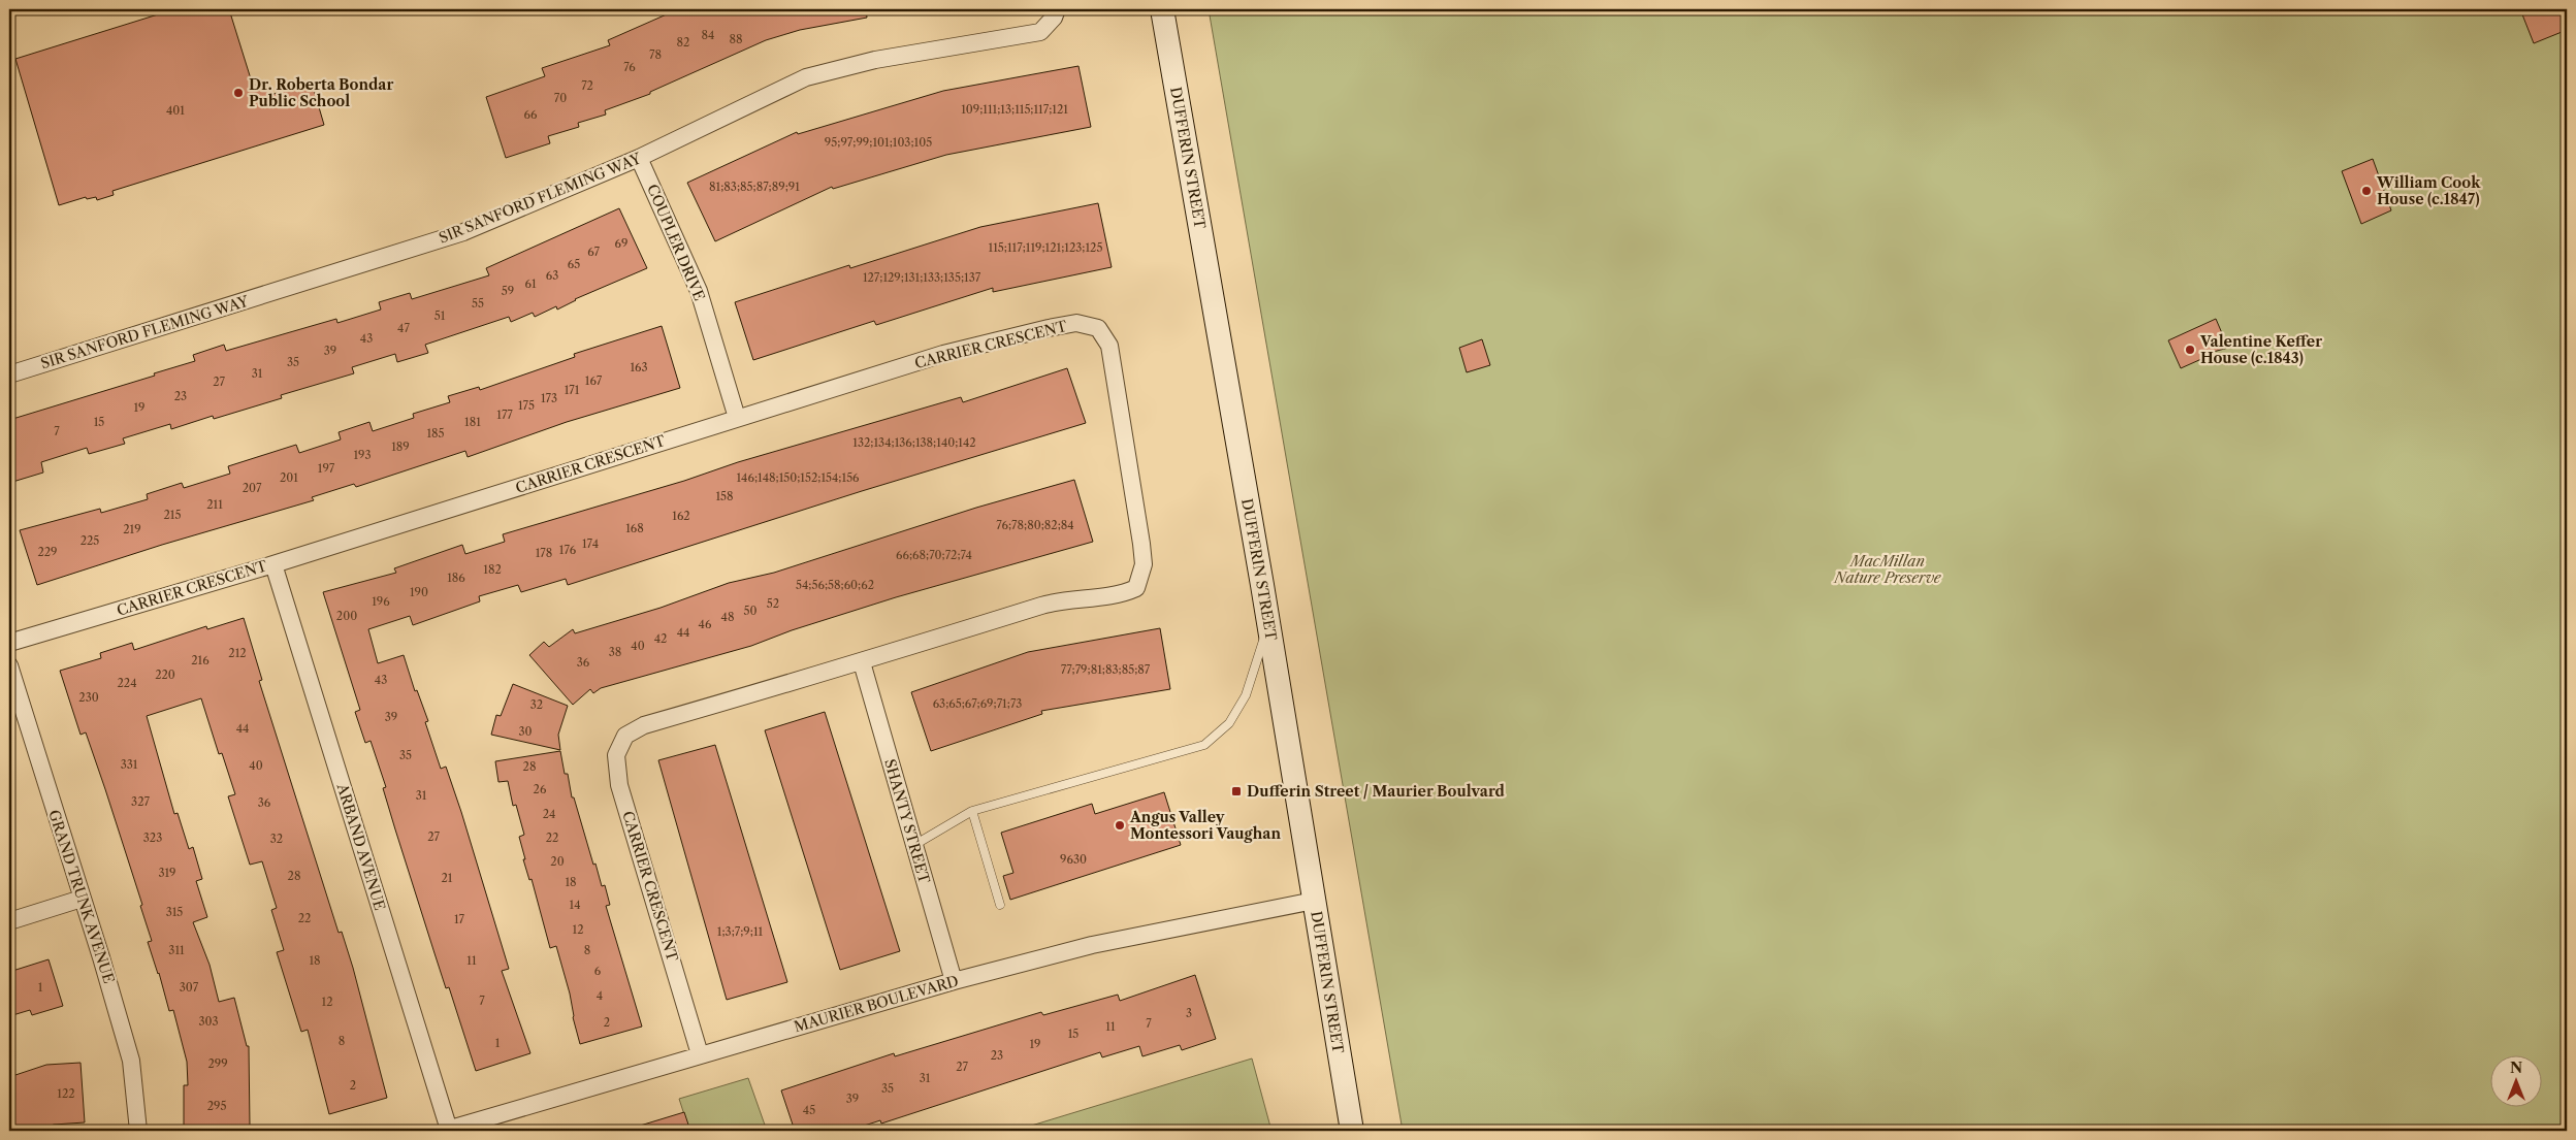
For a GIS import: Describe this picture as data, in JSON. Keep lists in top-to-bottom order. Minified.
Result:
{"streets":{"main road":["DUFFERIN STREET"],"street":["SIR SANFORD FLEMING WAY","COUPLER DRIVE","CARRIER CRESCENT","SHANTY STREET","ARBAND AVENUE","GRAND TRUNK AVENUE","MAURIER BOULEVARD"]},"crossings":[["DUFFERIN STREET","MAURIER BOULEVARD"],["SIR SANFORD FLEMING WAY","COUPLER DRIVE"],["COUPLER DRIVE","CARRIER CRESCENT"],["CARRIER CRESCENT","SHANTY STREET"],["CARRIER CRESCENT","ARBAND AVENUE"],["CARRIER CRESCENT","MAURIER BOULEVARD"],["SHANTY STREET","MAURIER BOULEVARD"],["ARBAND AVENUE","MAURIER BOULEVARD"]],"parks":["MacMillan Nature Preserve"],"places":{"other":["Dr. Roberta Bondar Public School","William Cook House (c.1847)","Valentine Keffer House (c.1843)","Angus Valley Montessori Vaughan"],"transit":["Dufferin Street / Maurier Boulvard"]},"house_numbers":["84","88","82","78","76","72","70","109;111;13;115;117;121","401","66","95;97;99;101;103;105","81;83;85;87;89;91","69","115;117;119;121;123;125","67","65","63","127;129;131;133;135;137","61","59","55","51","47","43","39","35","163","31","167","27","171","23","173","175","19","177","15","181","7","185","132;134;136;138;140;142","189","193","197","201","146;148;150;152;154;156","207","158","211","215","162","76;78;80;82;84","168","219","225","174","176","229","178","66;68;70;72;74","182","186","54;56;58;60;62","190","196","52","50","200","48","46","44","42","40","38","212","216","36","77;79;81;83;85;87","220","43","224","230","63;65;67;69;71;73","32","39","44","30","35","331","40","28","26","31","327","36","24","27","323","22","32","9630","20","319","28","21","18","14","315","22","17","12","1;3;7;9;11","311","8","18","11","6","1","307","4","7","12","3","303","2","7","11","15","8","1","19","23","299","27","31","2","35","122","39","295","45"],"north":"top"}
